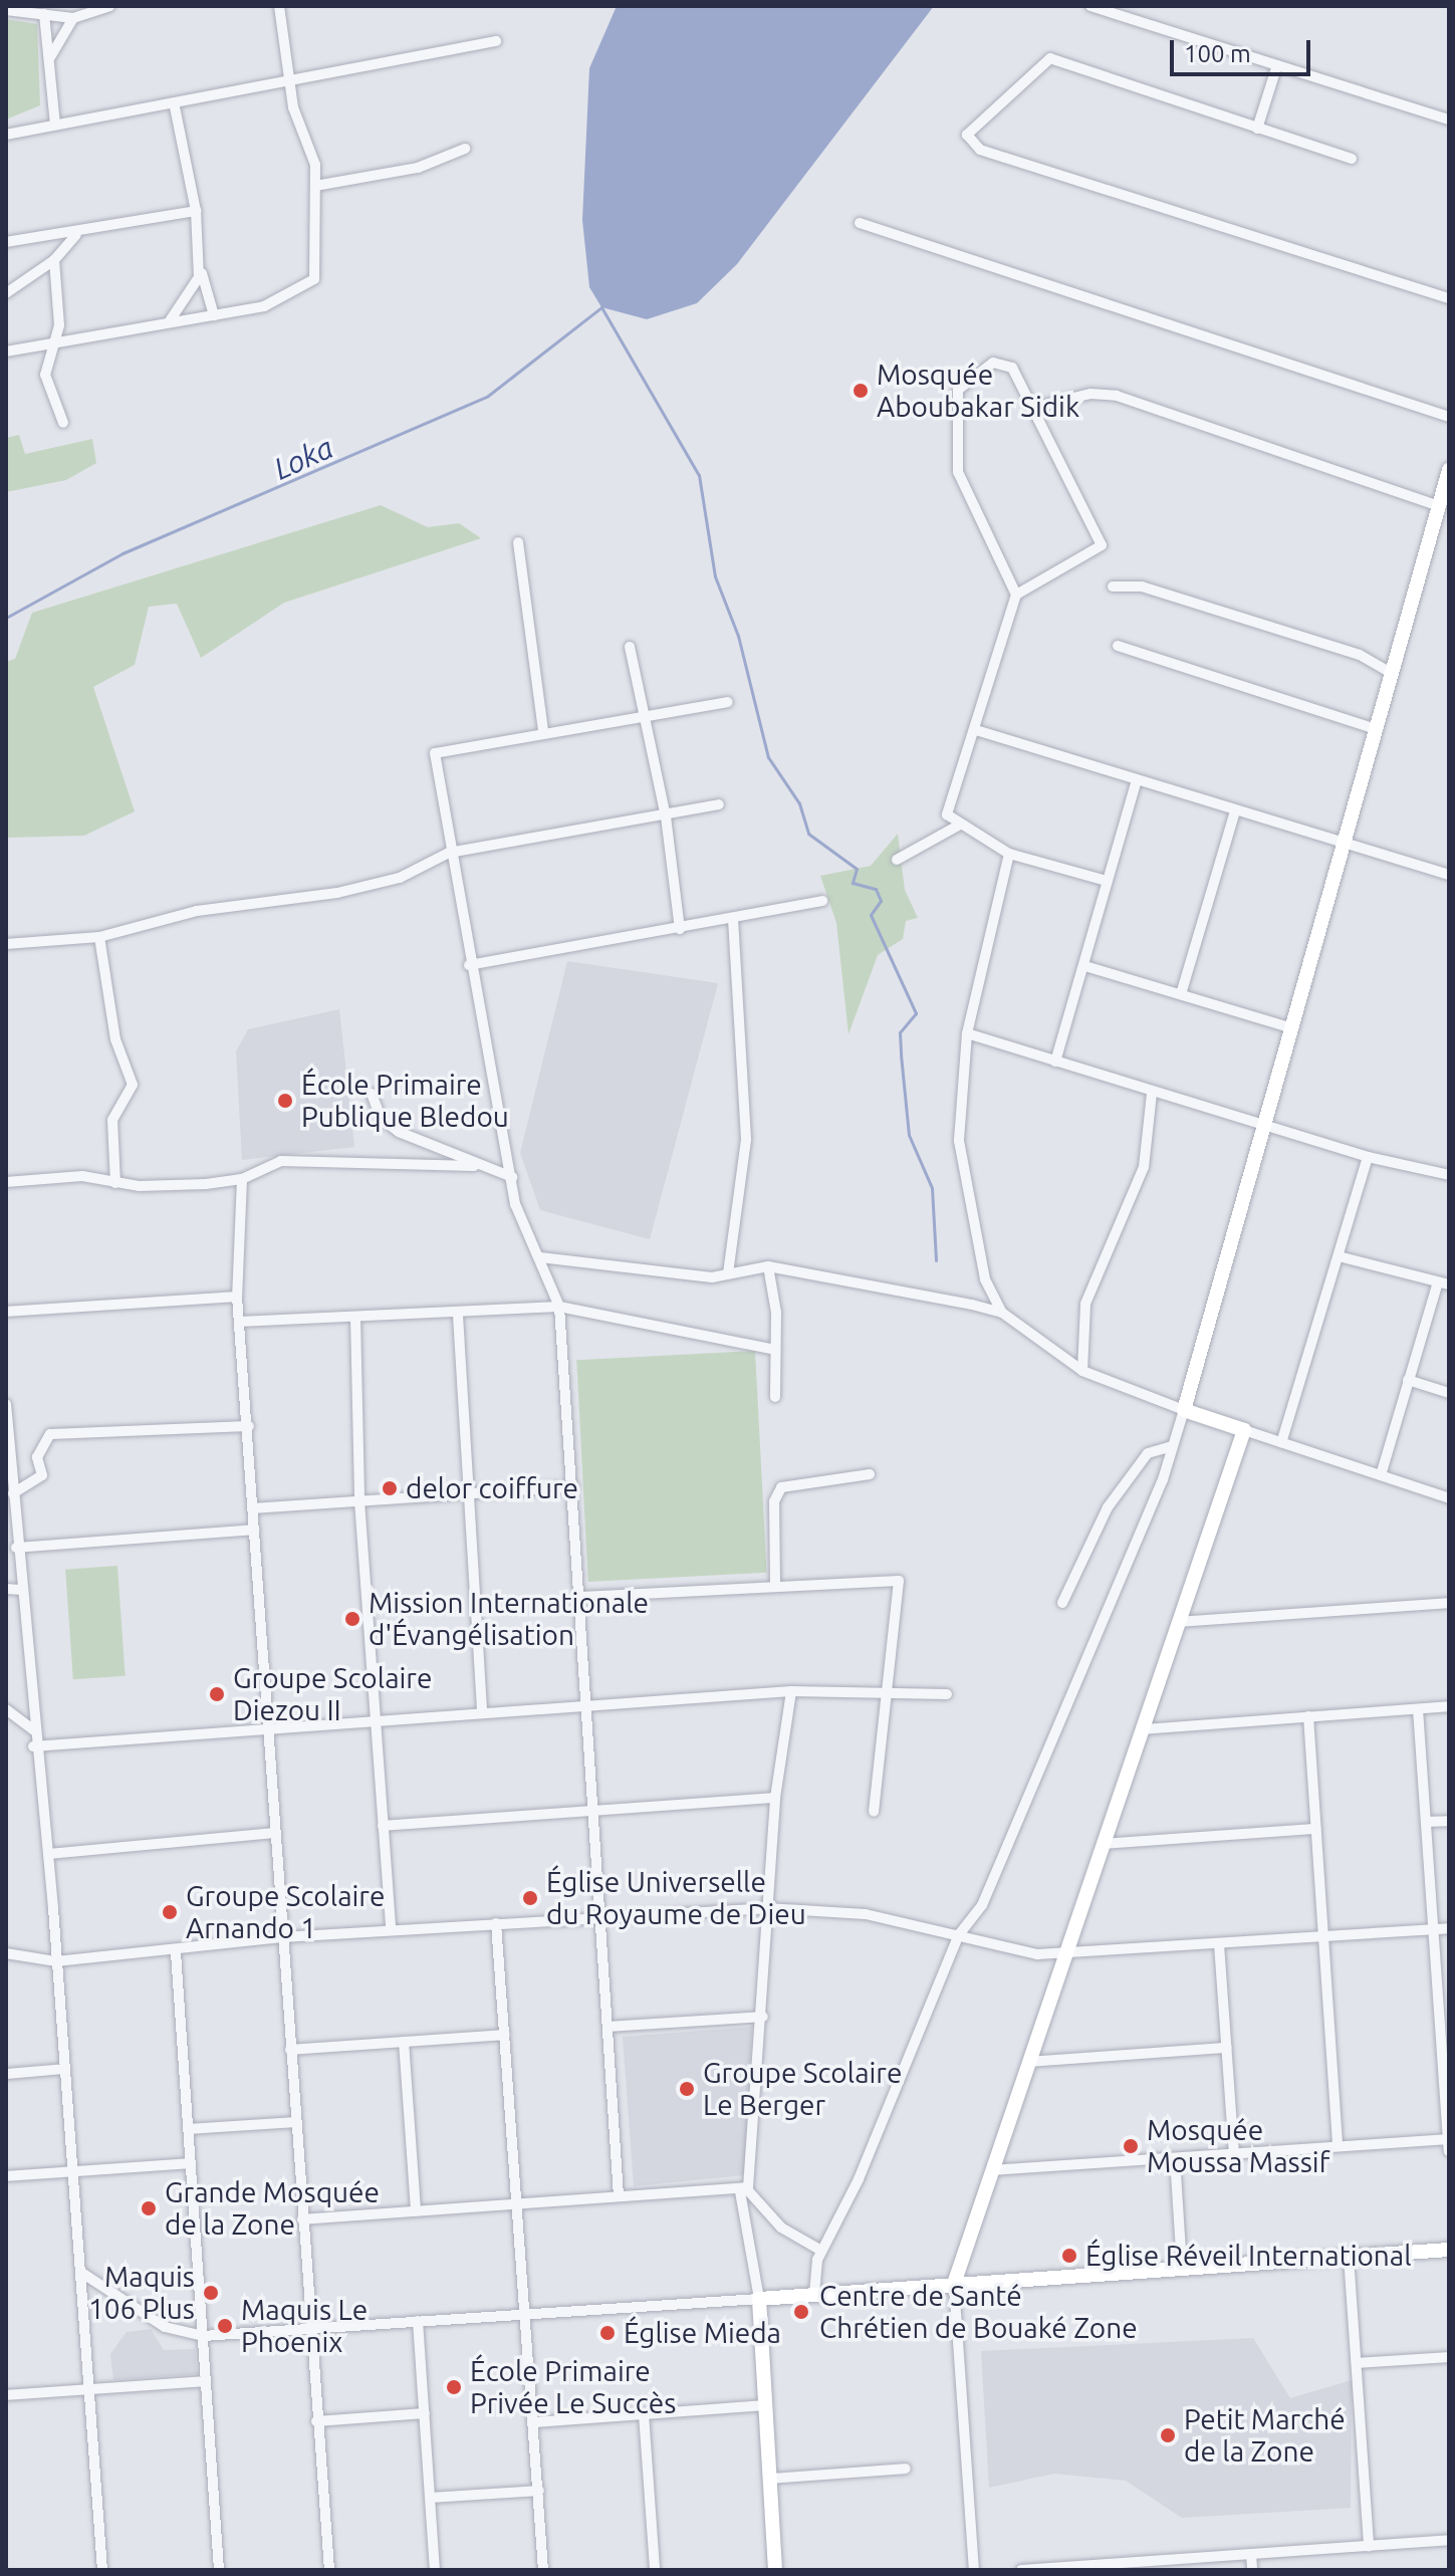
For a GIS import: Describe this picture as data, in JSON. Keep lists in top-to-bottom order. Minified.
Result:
{"water":["Loka"],"places":["Mosquée Aboubakar Sidik","École Primaire Publique Bledou","delor coiffure","Mission Internationale d'Évangélisation","Groupe Scolaire Diezou II","Église Universelle du Royaume de Dieu","Groupe Scolaire Arnando 1","Groupe Scolaire Le Berger","Mosquée Moussa Massif","Grande Mosquée de la Zone","Église Réveil International","Maquis 106 Plus","Centre de Santé Chrétien de Bouaké Zone","Maquis Le Phoenix","Église Mieda","École Primaire Privée Le Succès","Petit Marché de la Zone"],"scale_bar":"100 m"}
